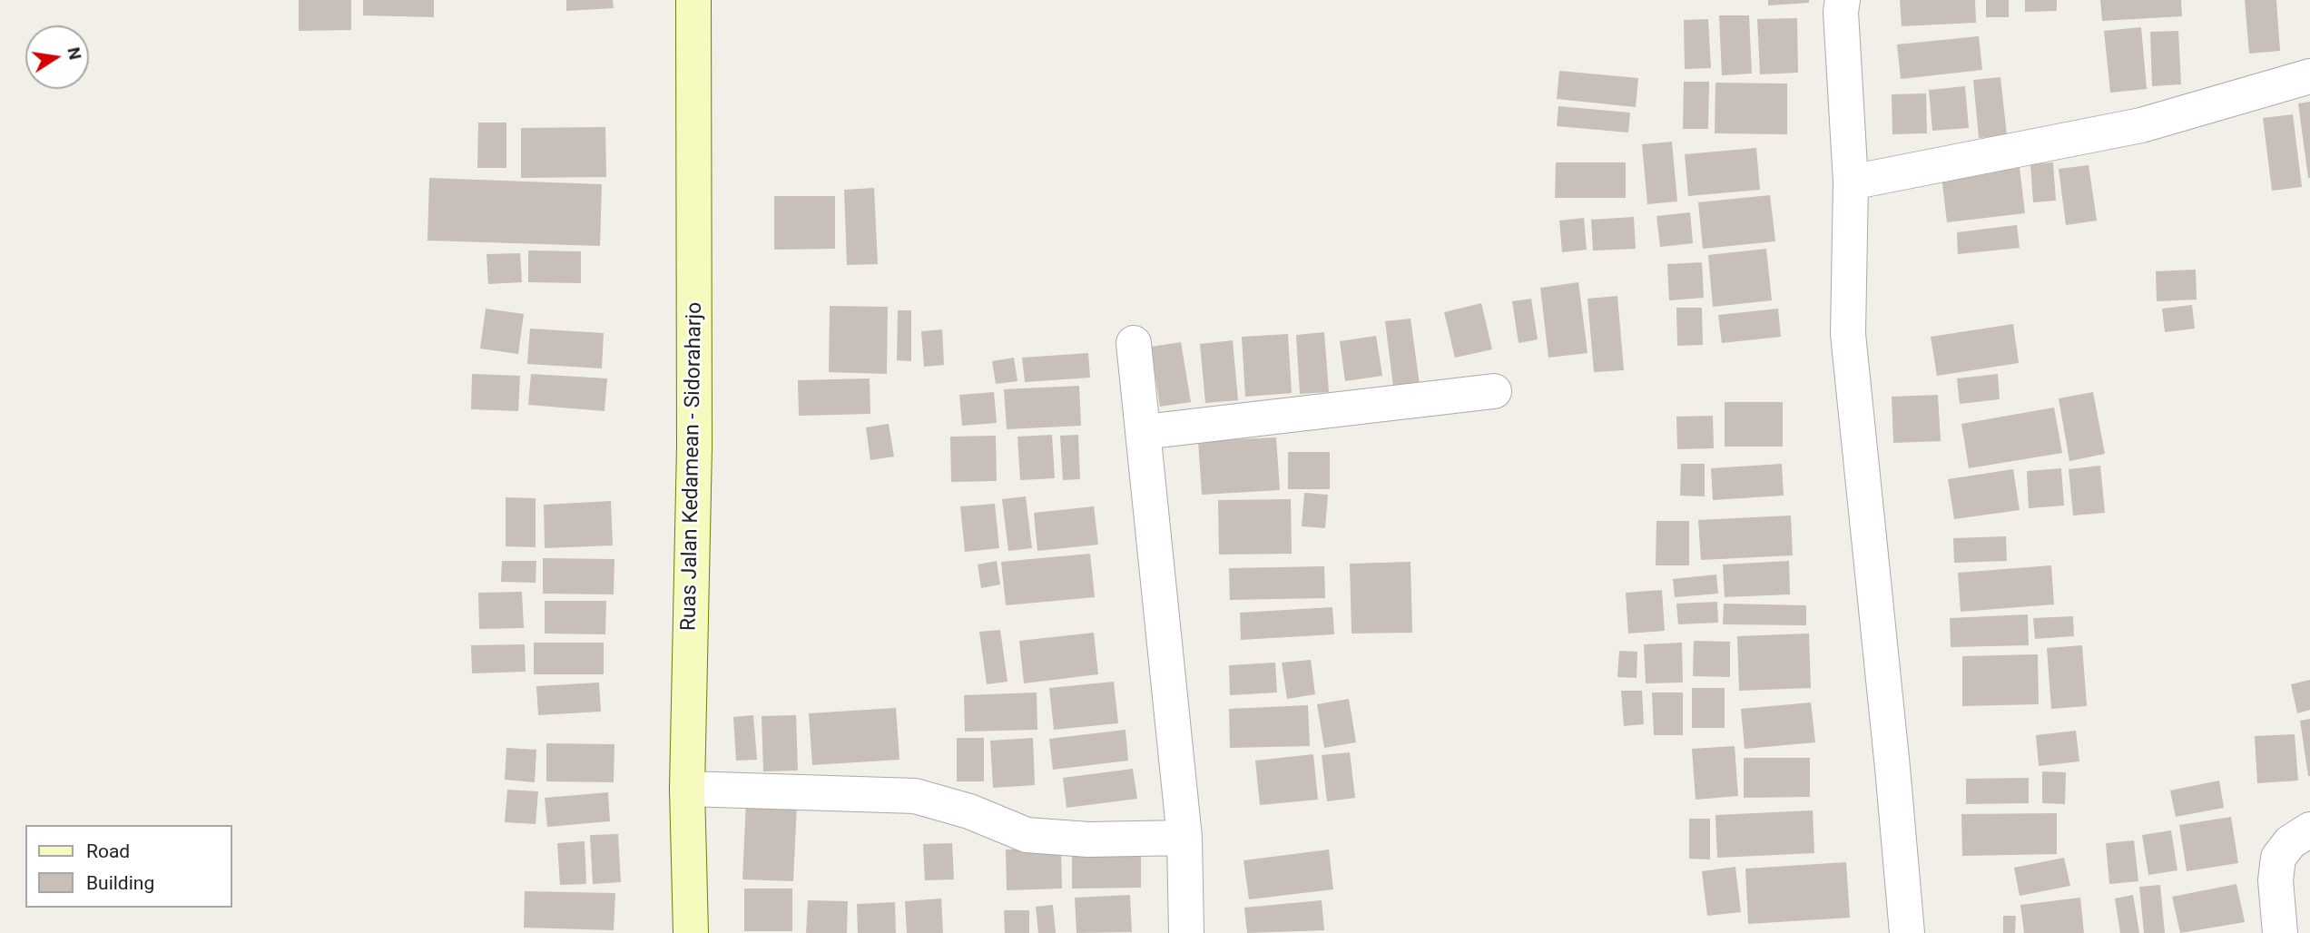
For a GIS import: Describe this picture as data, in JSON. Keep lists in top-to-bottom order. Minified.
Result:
{"streets":{"main road":["Ruas Jalan Kedamean - Sidoraharjo"]},"legend":["Road","Building"],"north":"right"}
